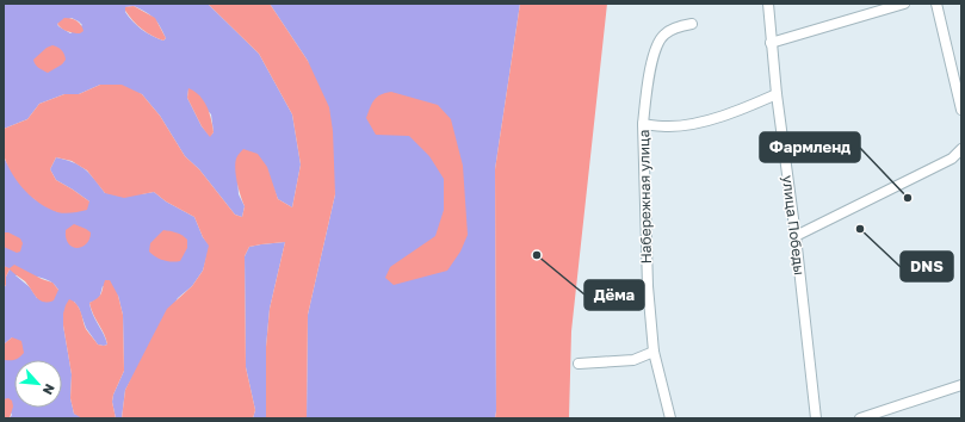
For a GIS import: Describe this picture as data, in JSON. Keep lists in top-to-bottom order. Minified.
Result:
{"streets":{"street":["Набережная улица","улица Победы"]},"places":["Фармленд","DNS","Дёма"],"north":"bottom right"}
